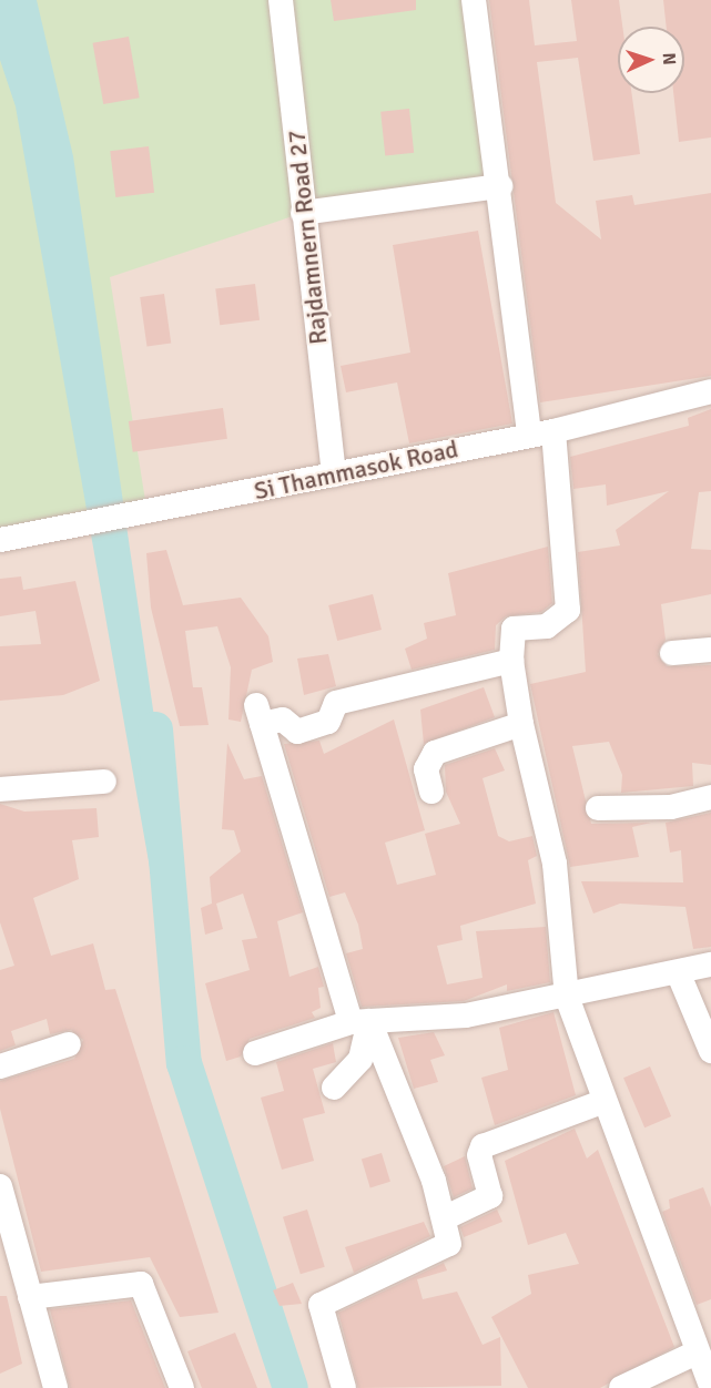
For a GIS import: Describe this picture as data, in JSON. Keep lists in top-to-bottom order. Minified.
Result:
{"streets":{"street":["Rajdamnern Road 27","Si Thammasok Road"]},"crossings":[["Rajdamnern Road 27","Si Thammasok Road"]],"north":"right"}
